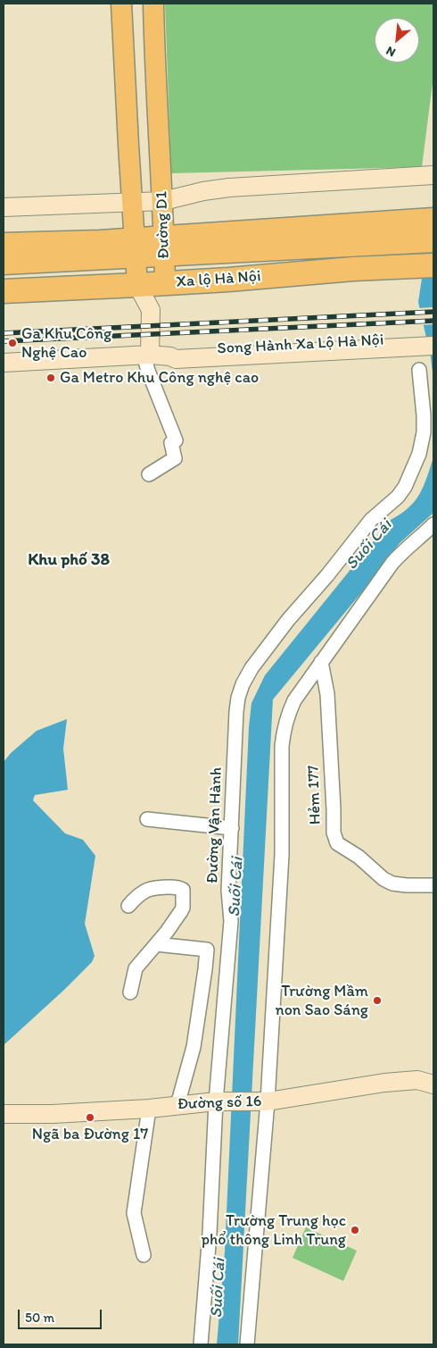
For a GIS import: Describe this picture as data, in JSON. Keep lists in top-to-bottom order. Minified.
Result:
{"streets":{"highway":["Xa lộ Hà Nội"],"main road":["Đường D1","Song Hành Xa Lộ Hà Nội","Đường số 16"],"street":["Hẻm 177","Đường Vận Hành"]},"crossings":[["Đường D1","Xa lộ Hà Nội"],["Đường D1","Song Hành Xa Lộ Hà Nội"],["Đường Vận Hành","Đường số 16"]],"districts":["Khu phố 38"],"water":["Suối Cái"],"places":["Ga Khu Công Nghệ Cao","Ga Metro Khu Công nghệ cao","Trường Mầm non Sao Sáng","Ngã ba Đường 17","Trường Trung học phổ thông Linh Trung"],"scale_bar":"50 m","north":"bottom left"}
